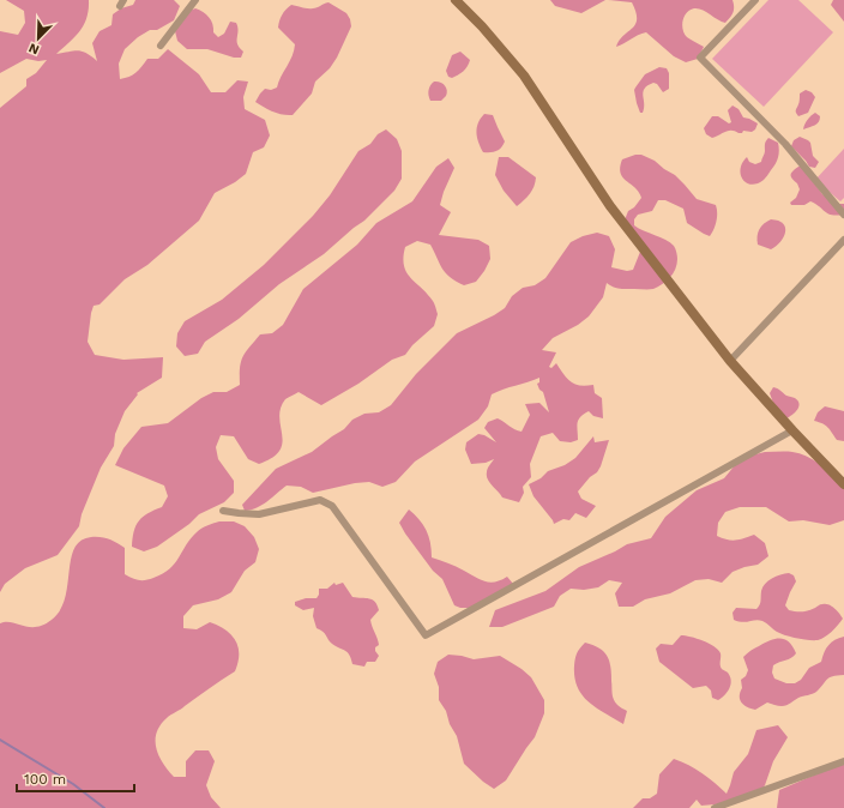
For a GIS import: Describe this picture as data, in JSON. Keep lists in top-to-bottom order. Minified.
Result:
{"scale_bar":"100 m","north":"bottom left"}
